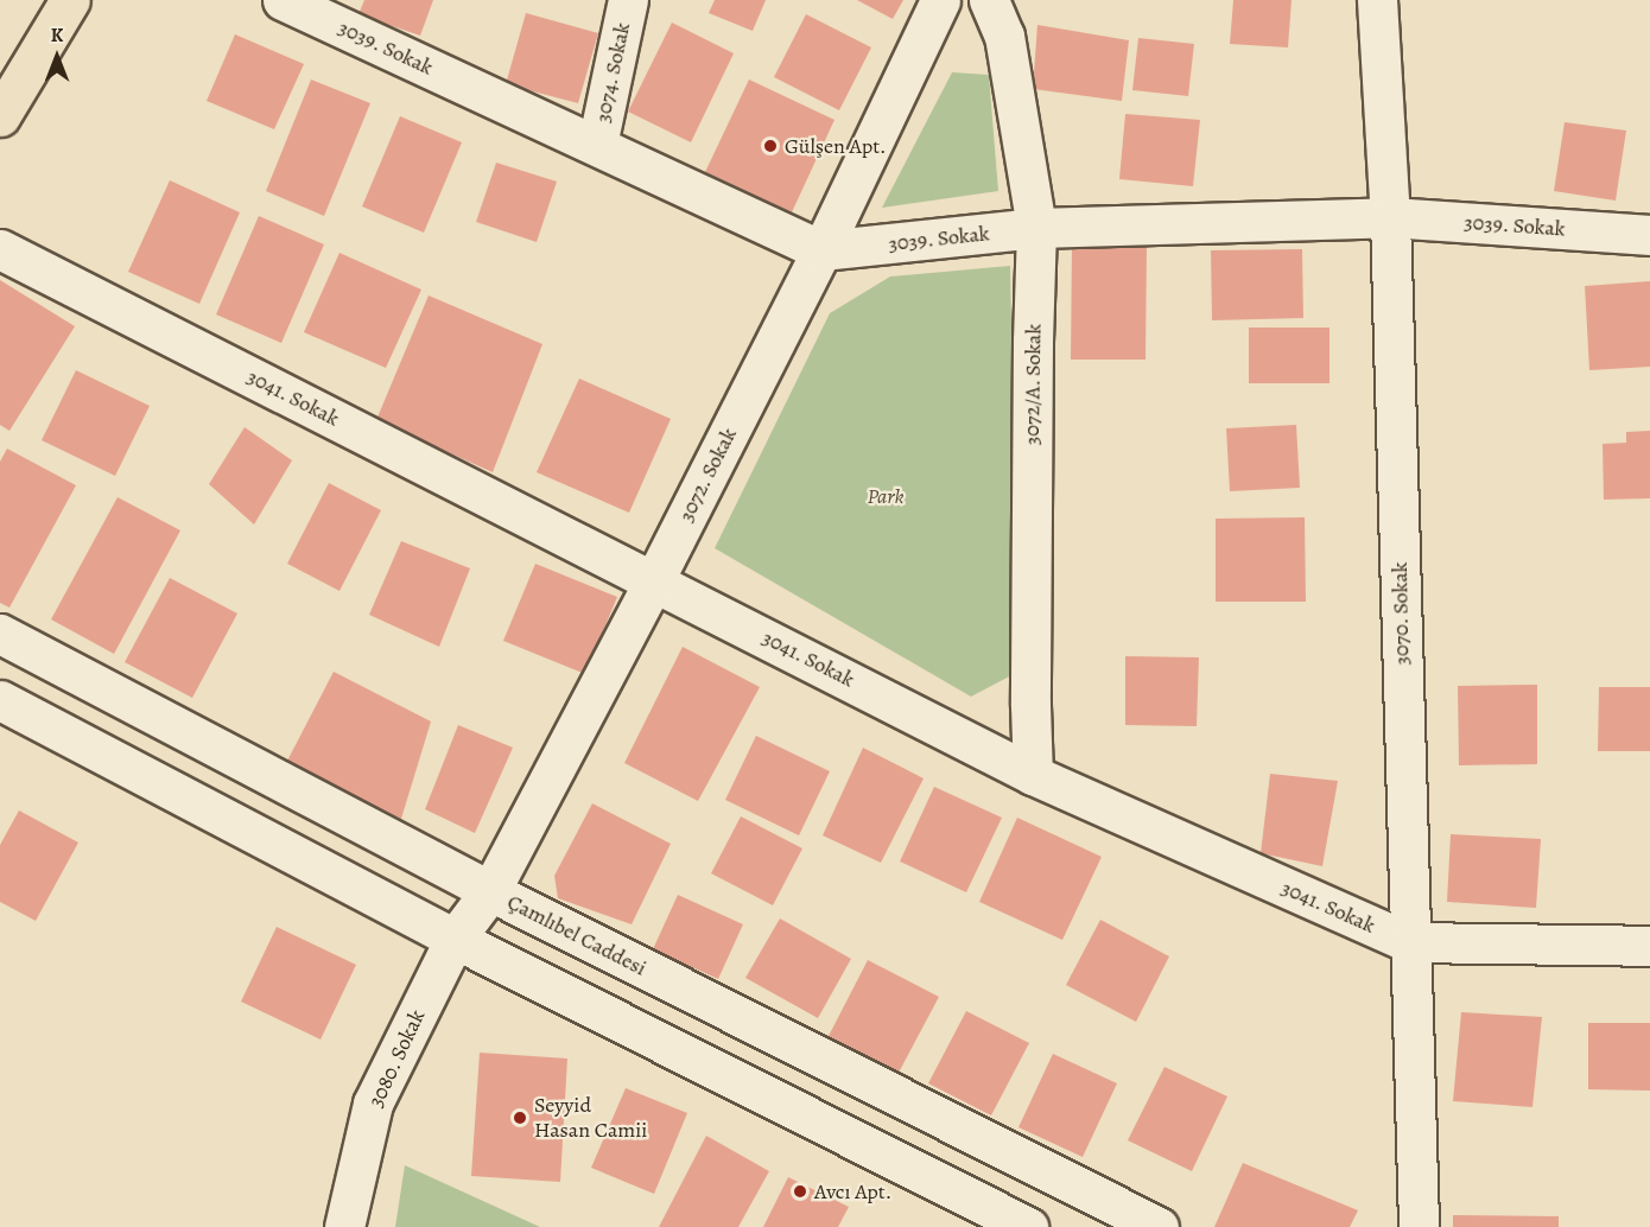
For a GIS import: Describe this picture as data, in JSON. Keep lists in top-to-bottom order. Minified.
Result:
{"streets":{"street":["3039. Sokak","3074. Sokak","3072/A. Sokak","3041. Sokak","3072. Sokak","3070. Sokak","Çamlıbel Caddesi","3080. Sokak"]},"crossings":[["3039. Sokak","3074. Sokak"],["3039. Sokak","3072/A. Sokak"],["3039. Sokak","3072. Sokak"],["3039. Sokak","3070. Sokak"],["3072/A. Sokak","3041. Sokak"],["3041. Sokak","3072. Sokak"],["3041. Sokak","3070. Sokak"],["3072. Sokak","Çamlıbel Caddesi"],["3072. Sokak","3080. Sokak"]],"parks":["Park"],"places":["Gülşen Apt.","Seyyid Hasan Camii","Avcı Apt."],"north":"top"}
